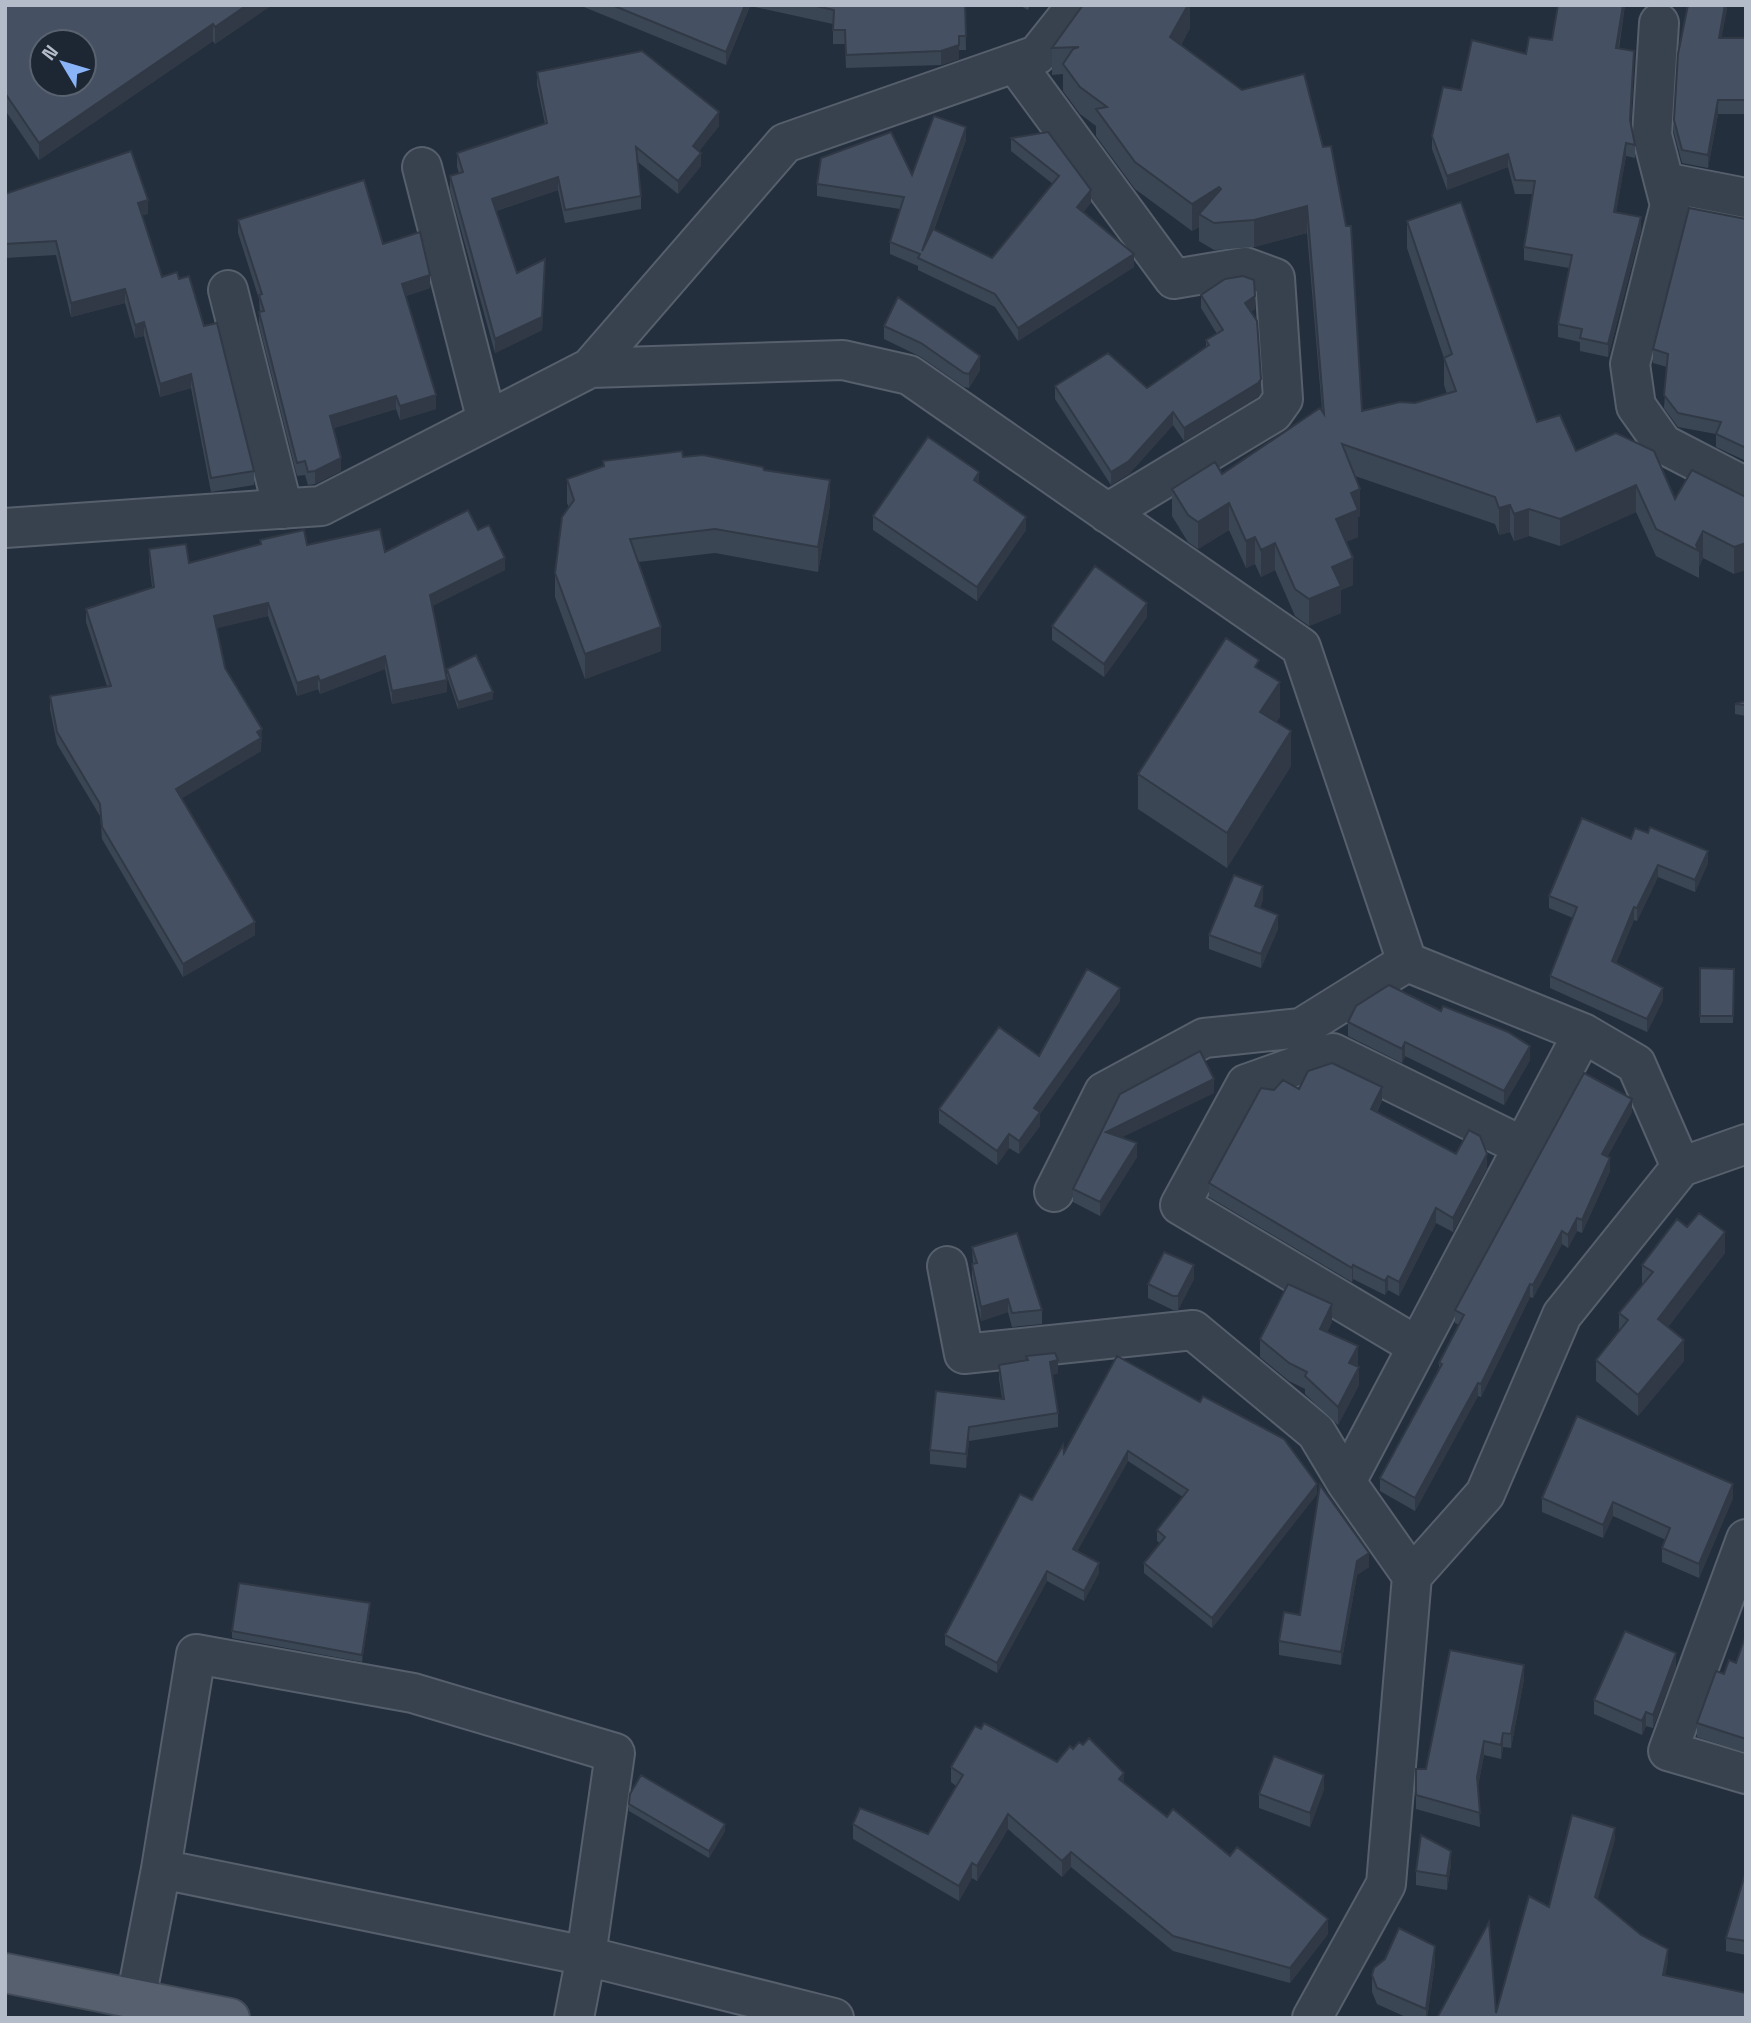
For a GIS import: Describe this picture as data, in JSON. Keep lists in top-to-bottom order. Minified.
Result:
{"north":"top left"}
